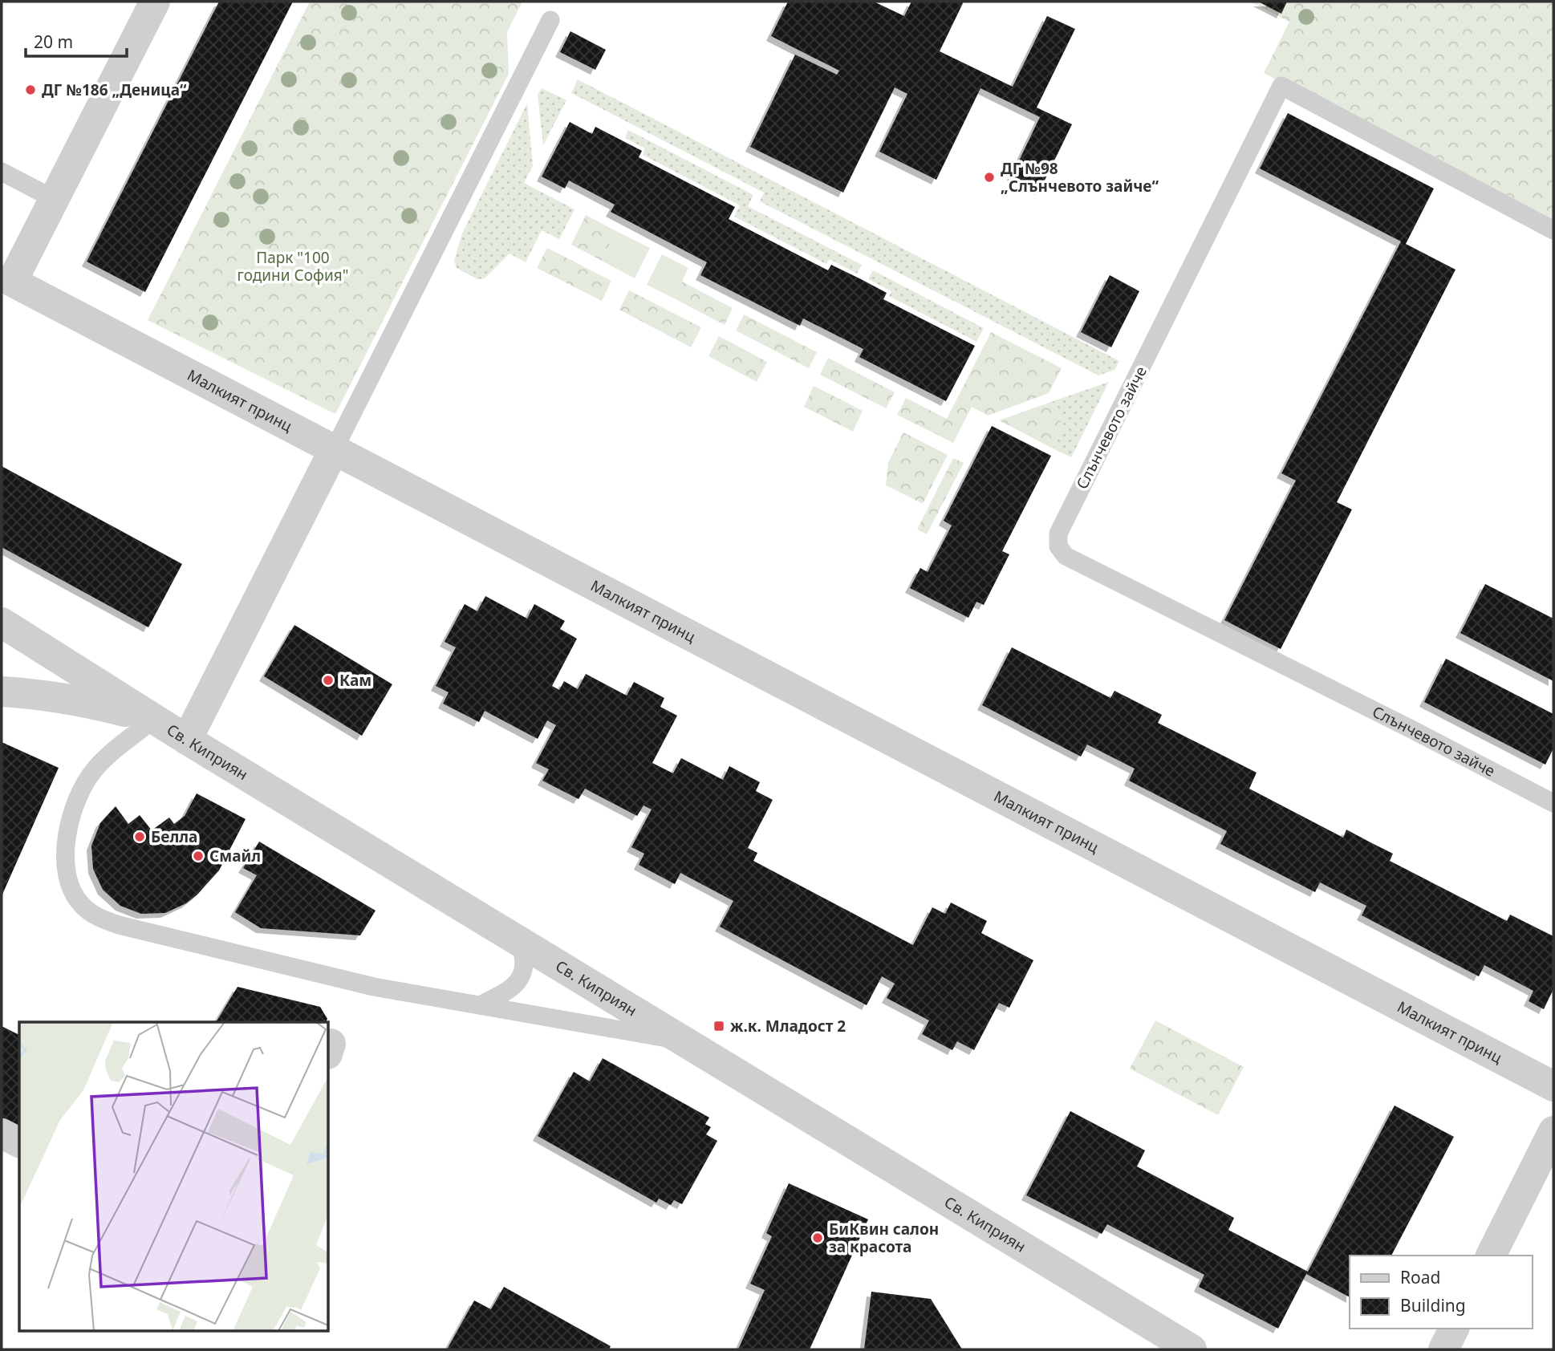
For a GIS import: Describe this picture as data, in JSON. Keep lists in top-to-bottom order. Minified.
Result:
{"streets":{"street":["Малкият принц","Св. Киприян"],"lane":["Слънчевото зайче"]},"parks":["Парк \"100 години София\""],"places":{"other":["ДГ №186 „Деница“","ДГ №98 „Слънчевото зайче“","Кам","Белла","Смайл","БиКвин салон за красота"],"transit":["ж.к. Младост 2"]},"legend":["Road","Building"],"scale_bar":"20 m"}
